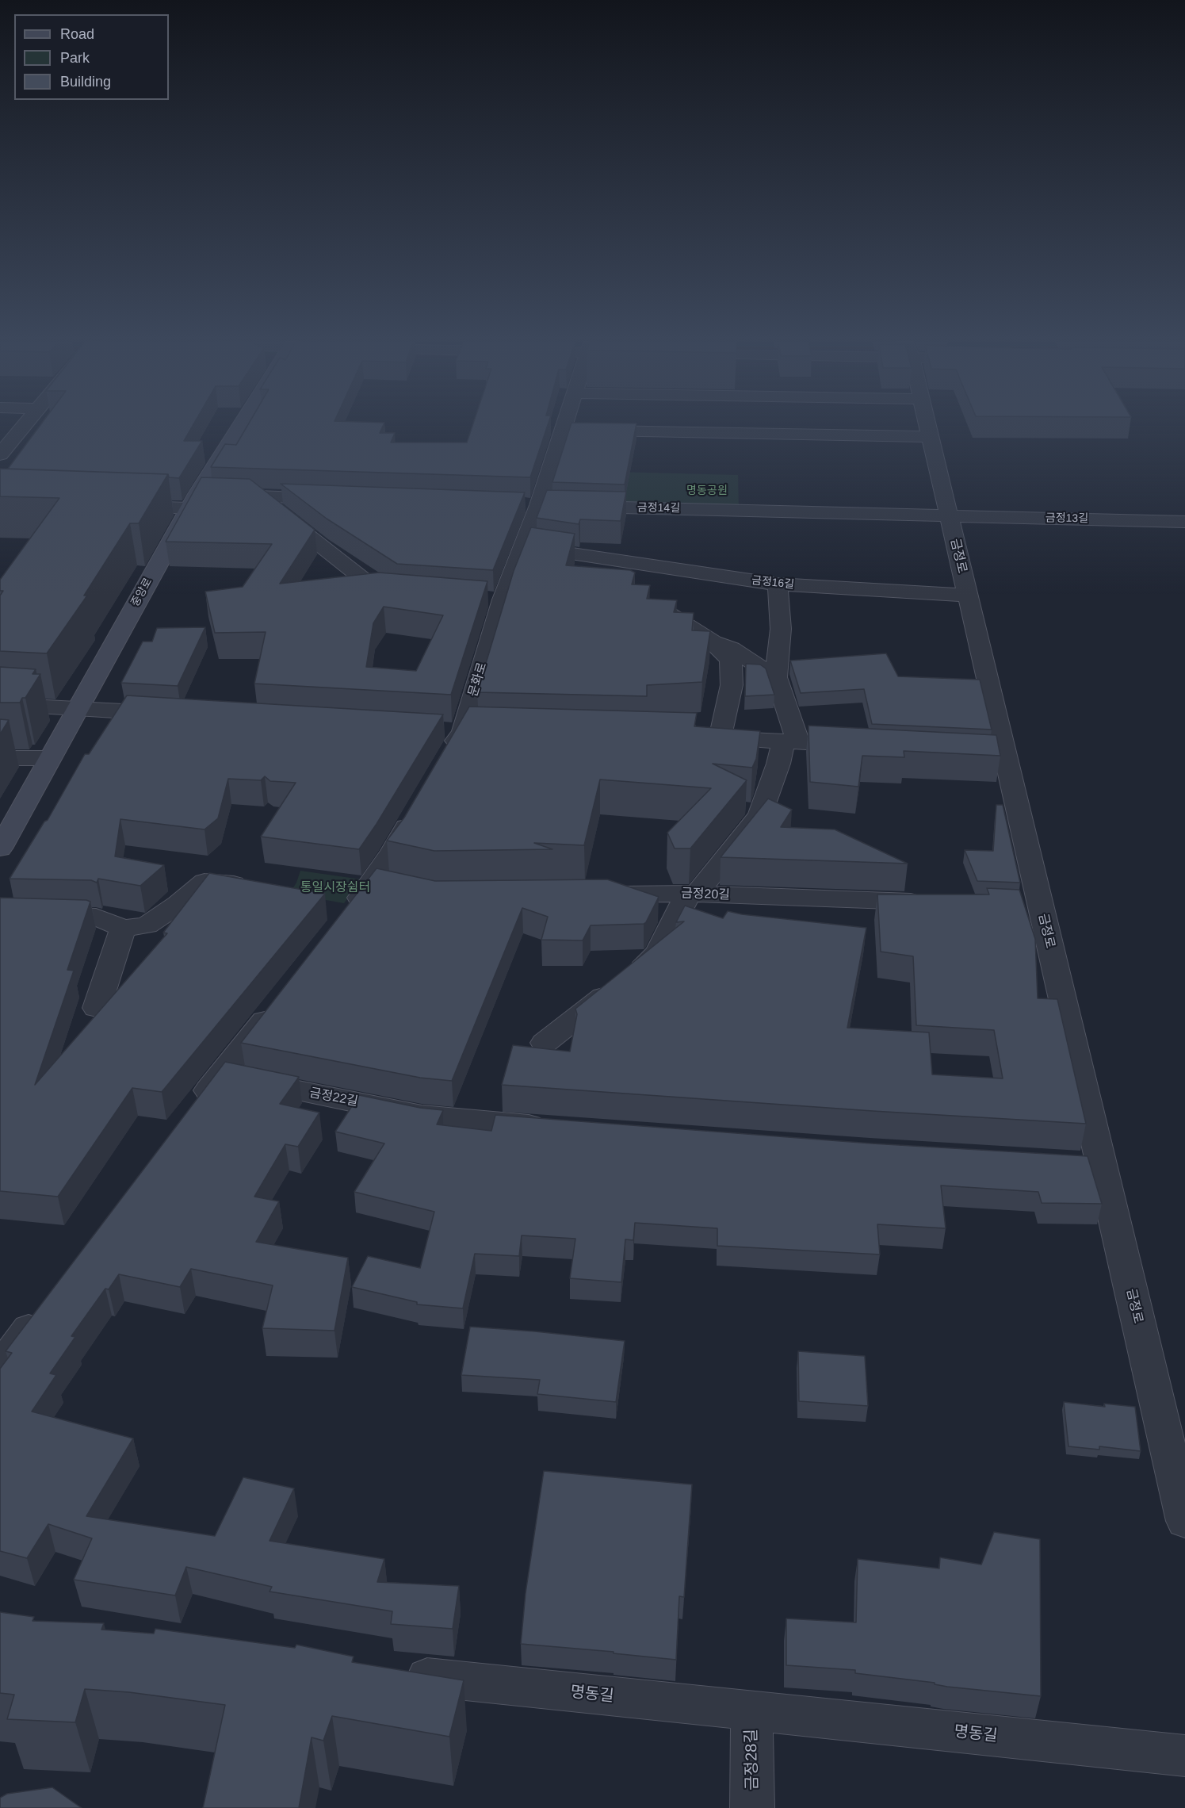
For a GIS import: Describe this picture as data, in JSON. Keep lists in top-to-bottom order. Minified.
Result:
{"streets":{"main road":["중앙로"],"street":["금정14길","금정13길","금정로","금정16길","문화로","금정20길","금정22길","명동길","금정28길"]},"crossings":[["금정14길","금정13길"],["금정14길","금정로"],["금정13길","금정로"],["금정로","금정16길"],["금정16길","문화로"],["명동길","금정28길"]],"parks":["명동공원","통일시장쉼터"],"legend":["Road","Park","Building"]}
